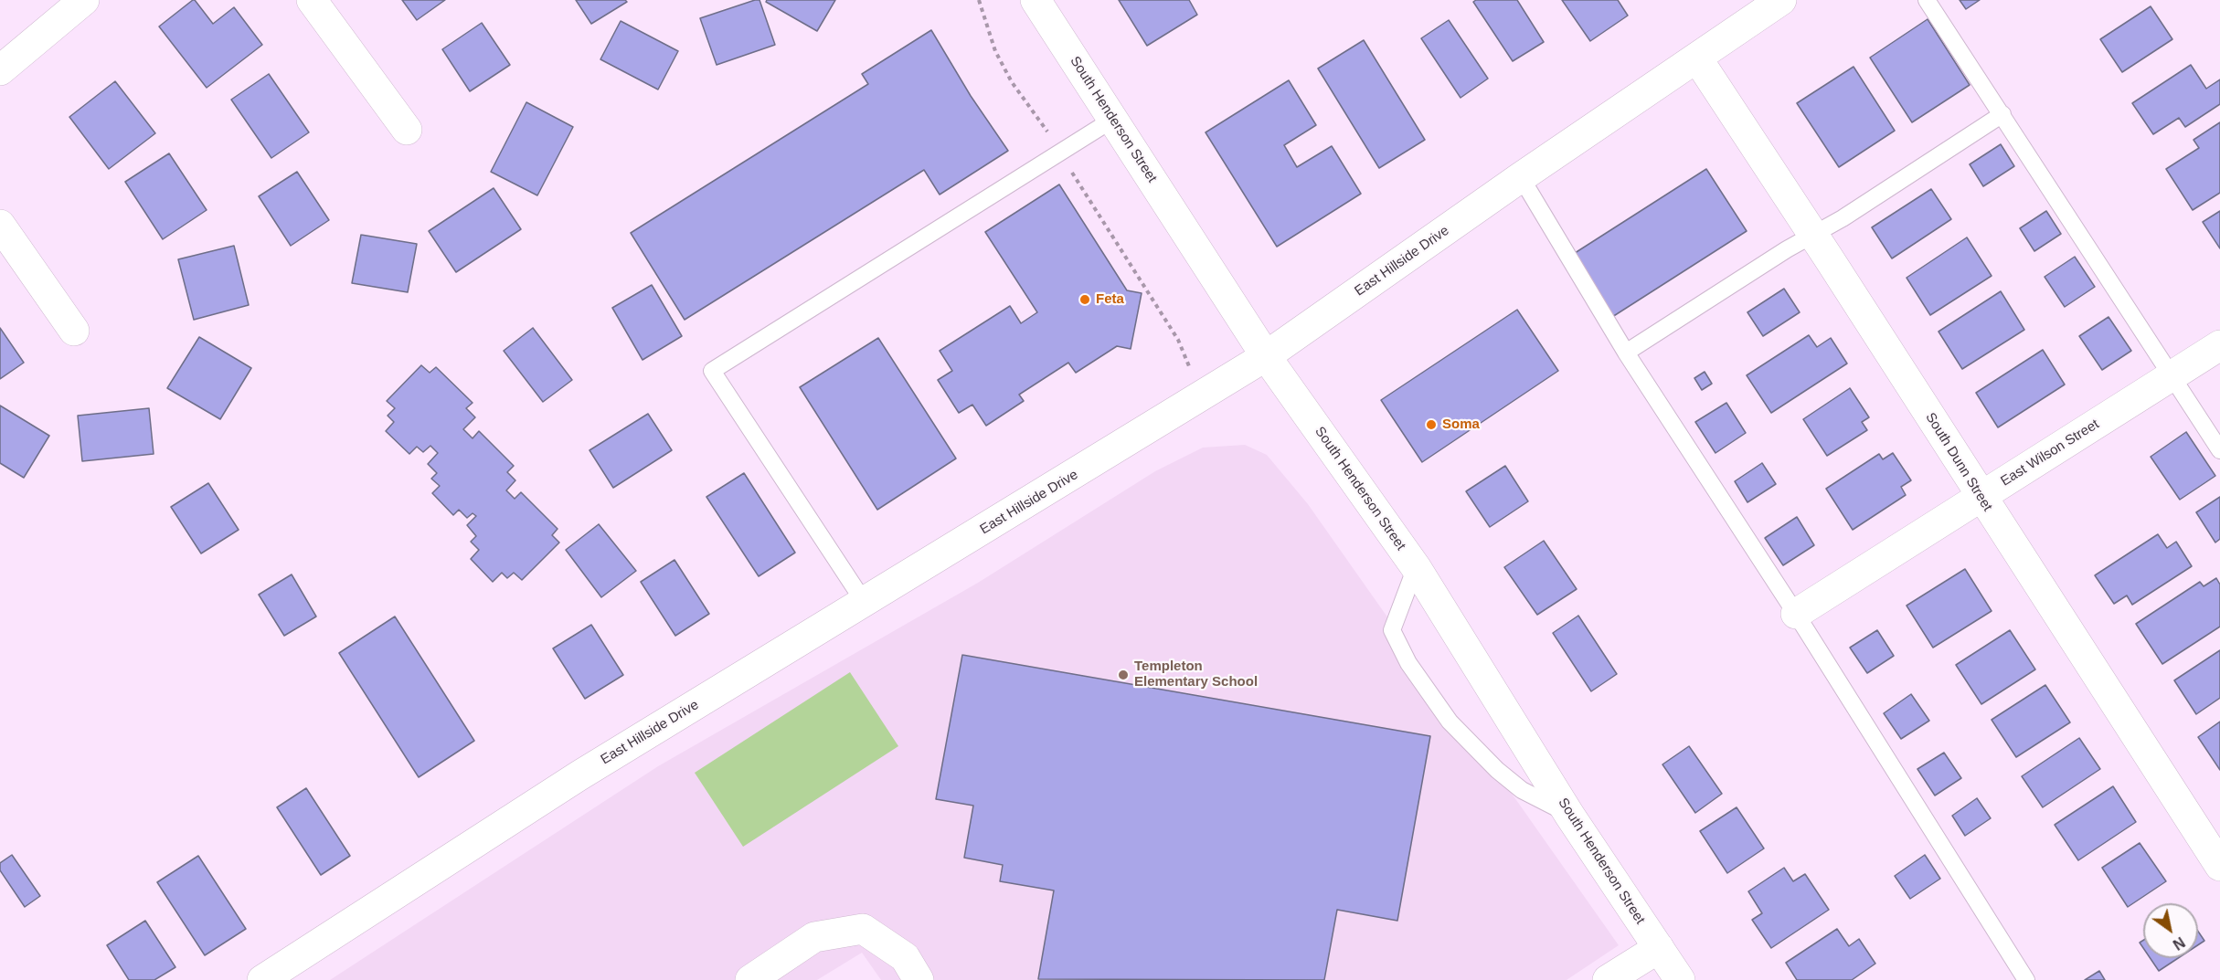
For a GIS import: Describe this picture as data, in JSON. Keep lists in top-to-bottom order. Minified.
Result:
{"streets":{"street":["South Henderson Street","East Hillside Drive","East Wilson Street","South Dunn Street"]},"crossings":[["South Henderson Street","East Hillside Drive"],["East Hillside Drive","South Dunn Street"],["East Wilson Street","South Dunn Street"]],"places":["Feta","Soma","Templeton Elementary School"],"north":"bottom right"}
